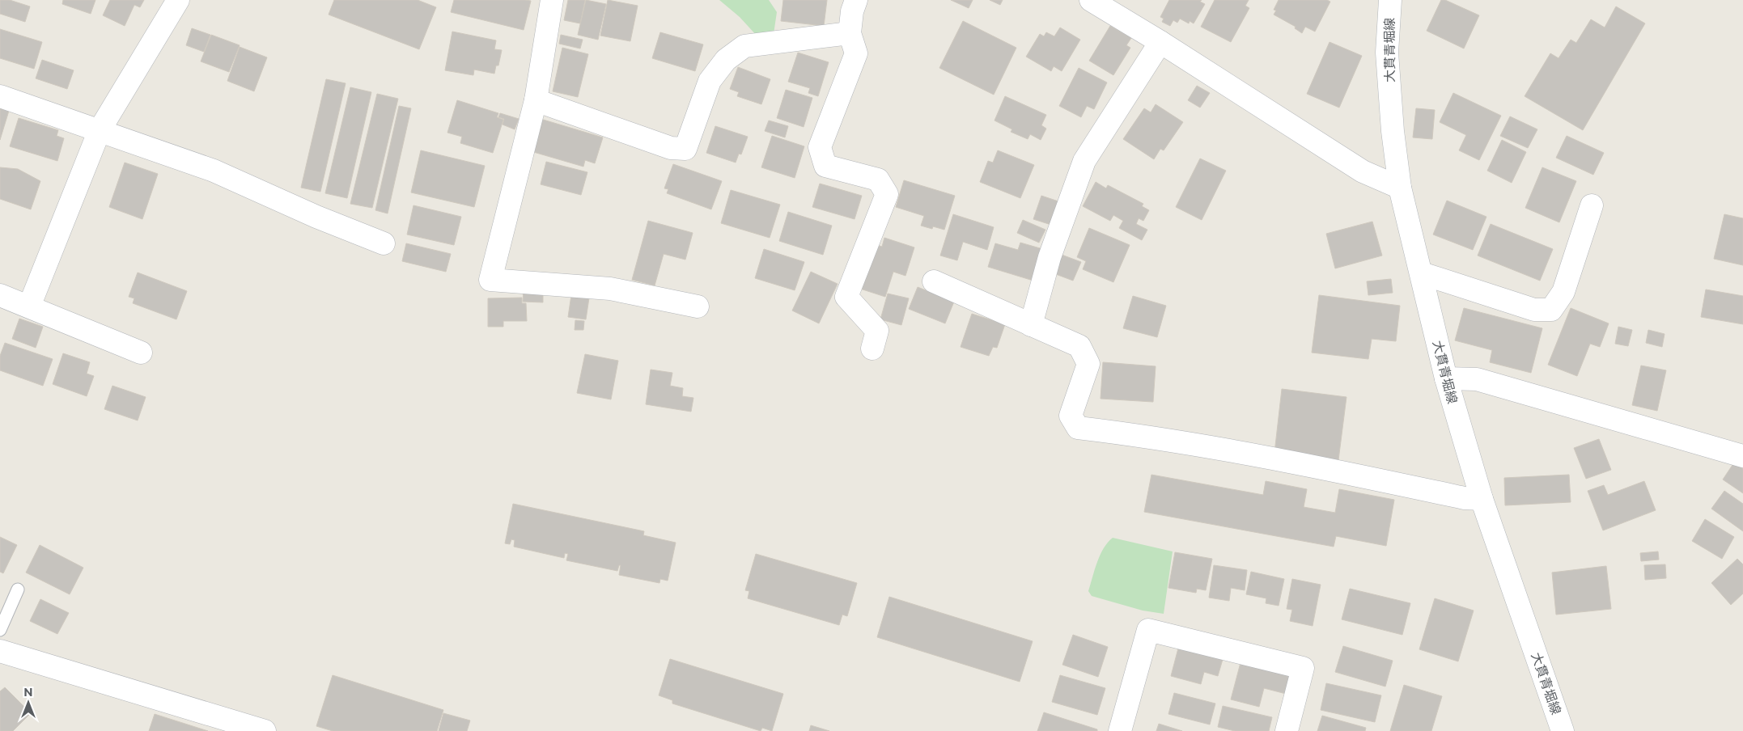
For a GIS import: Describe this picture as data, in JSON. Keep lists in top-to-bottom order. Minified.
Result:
{"streets":{"street":["大貫青堀線"]},"north":"top"}
